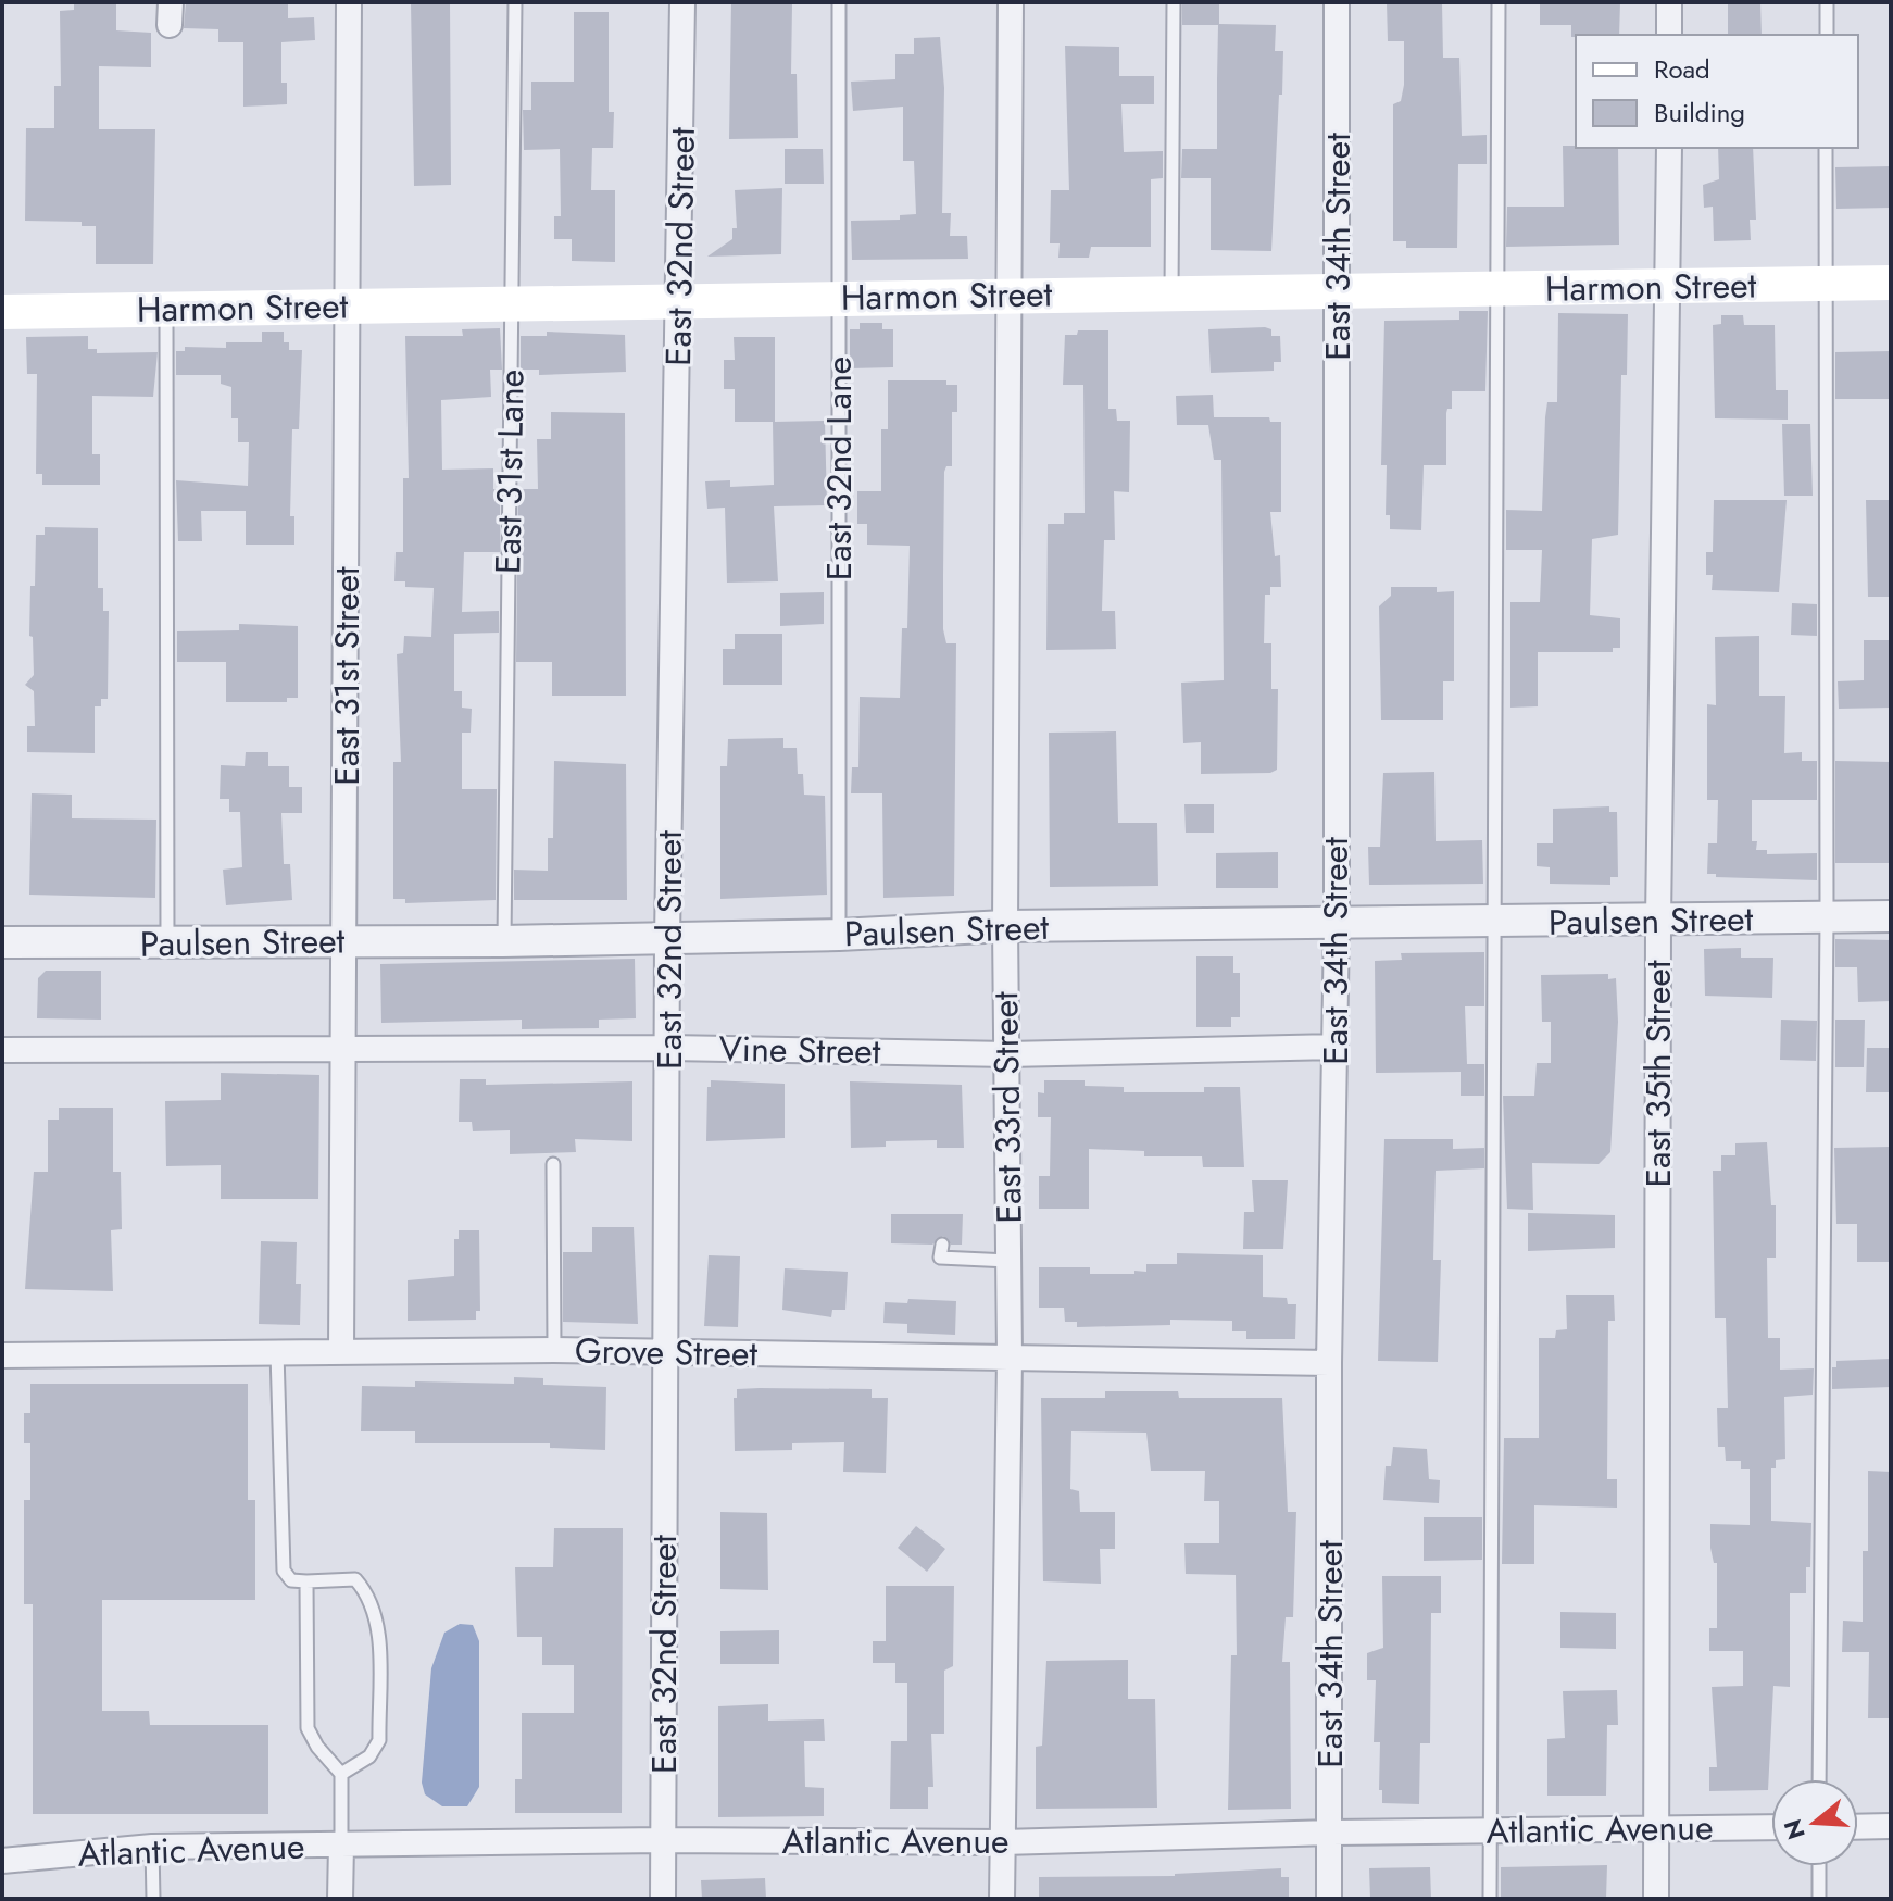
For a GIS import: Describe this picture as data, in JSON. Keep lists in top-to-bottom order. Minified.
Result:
{"streets":{"main road":["Harmon Street"],"street":["East 32nd Street","East 34th Street","East 31st Street","Paulsen Street","Vine Street","East 35th Street","East 33rd Street","Grove Street","Atlantic Avenue"],"lane":["East 32nd Lane","East 31st Lane"]},"crossings":[["East 32nd Street","Harmon Street"],["East 32nd Street","Paulsen Street"],["East 32nd Street","Vine Street"],["East 32nd Street","Grove Street"],["East 32nd Street","Atlantic Avenue"],["East 34th Street","Harmon Street"],["East 34th Street","Paulsen Street"],["East 34th Street","Vine Street"],["East 34th Street","Grove Street"],["East 34th Street","Atlantic Avenue"],["Harmon Street","East 32nd Lane"],["Harmon Street","East 31st Lane"],["Harmon Street","East 31st Street"],["Harmon Street","East 35th Street"],["Harmon Street","East 33rd Street"],["East 32nd Lane","Paulsen Street"],["East 31st Lane","Paulsen Street"],["East 31st Street","Paulsen Street"],["East 31st Street","Vine Street"],["East 31st Street","Grove Street"],["Paulsen Street","East 35th Street"],["Paulsen Street","East 33rd Street"],["Vine Street","East 33rd Street"],["East 35th Street","Atlantic Avenue"],["East 33rd Street","Grove Street"],["East 33rd Street","Atlantic Avenue"]],"legend":["Road","Building"],"north":"left"}
